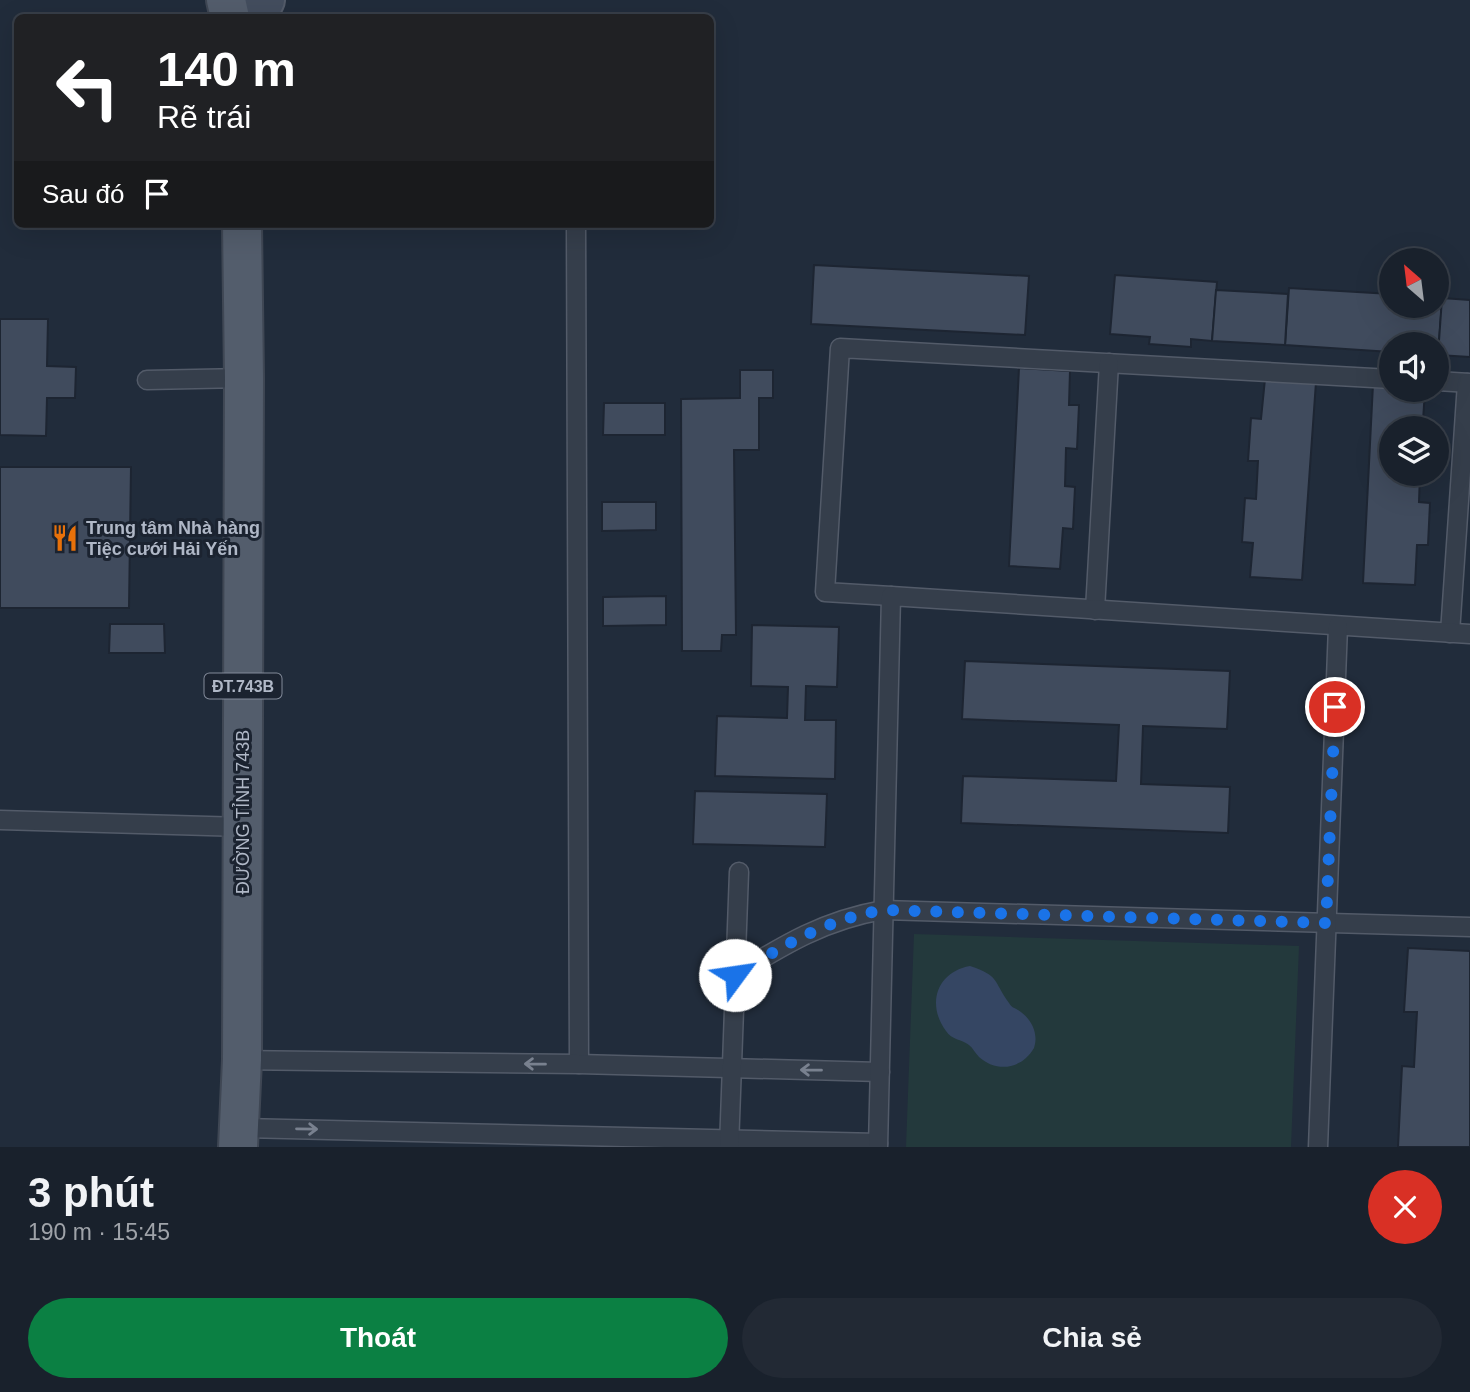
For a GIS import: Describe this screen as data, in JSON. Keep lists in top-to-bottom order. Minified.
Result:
{"streets":{"main road":["ĐT.743B","ĐƯỜNG TỈNH 743B"]},"places":{"restaurant":["Trung tâm Nhà hàng Tiệc cưới Hải Yến"]},"north":"top left","page":{"turn":["140 m","Rẽ trái"],"then":"Sau đó","heading":["3 phút","190 m · 15:45"],"buttons":["Thoát","Chia sẻ"]}}
